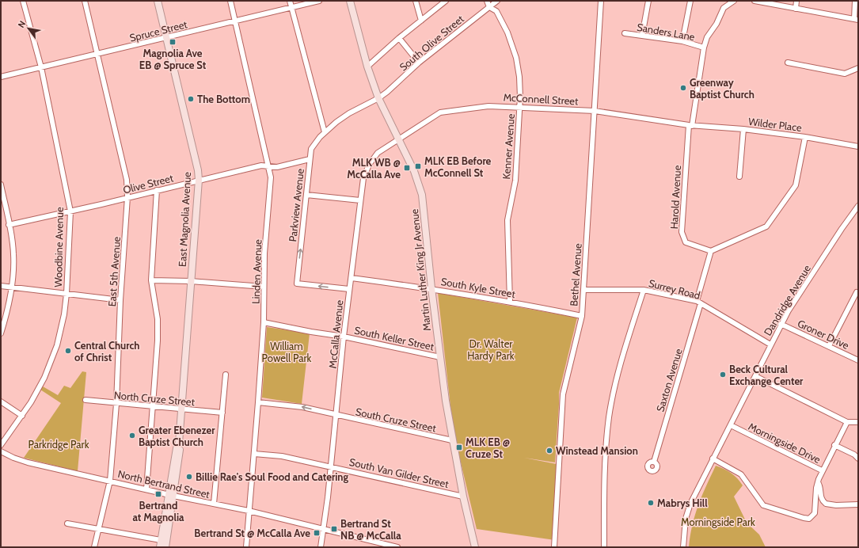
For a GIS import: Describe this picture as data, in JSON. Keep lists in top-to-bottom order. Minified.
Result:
{"streets":{"main road":["East Magnolia Avenue","Martin Luther King Jr Avenue"],"street":["Spruce Street","Sanders Lane","South Olive Street","McConnell Street","Wilder Place","Kenner Avenue","Olive Street","Harold Avenue","Parkview Avenue","Woodbine Avenue","East 5th Avenue","Linden Avenue","Bethel Avenue","South Kyle Street","Surrey Road","Dandridge Avenue","McCalla Avenue","Groner Drive","South Keller Street","Saxton Avenue","North Cruze Street","South Cruze Street","Morningside Drive","South Van Gilder Street","North Bertrand Street"]},"crossings":[["Spruce Street","East Magnolia Avenue"],["Spruce Street","Woodbine Avenue"],["Spruce Street","East 5th Avenue"],["Spruce Street","Linden Avenue"],["Sanders Lane","Harold Avenue"],["South Olive Street","Kenner Avenue"],["South Olive Street","Parkview Avenue"],["South Olive Street","Martin Luther King Jr Avenue"],["McConnell Street","Wilder Place"],["McConnell Street","Kenner Avenue"],["McConnell Street","Harold Avenue"],["McConnell Street","Martin Luther King Jr Avenue"],["McConnell Street","Bethel Avenue"],["McConnell Street","McCalla Avenue"],["Wilder Place","Harold Avenue"],["Kenner Avenue","South Kyle Street"],["Olive Street","Parkview Avenue"],["Olive Street","East Magnolia Avenue"],["Olive Street","Woodbine Avenue"],["Olive Street","East 5th Avenue"],["Olive Street","Linden Avenue"],["Harold Avenue","Saxton Avenue"],["Parkview Avenue","Martin Luther King Jr Avenue"],["Parkview Avenue","McCalla Avenue"],["East Magnolia Avenue","North Cruze Street"],["East Magnolia Avenue","North Bertrand Street"],["Martin Luther King Jr Avenue","South Kyle Street"],["Martin Luther King Jr Avenue","McCalla Avenue"],["Martin Luther King Jr Avenue","South Keller Street"],["Martin Luther King Jr Avenue","South Cruze Street"],["Martin Luther King Jr Avenue","South Van Gilder Street"],["East 5th Avenue","North Cruze Street"],["East 5th Avenue","North Bertrand Street"],["Linden Avenue","South Keller Street"],["Linden Avenue","South Van Gilder Street"],["Linden Avenue","North Bertrand Street"],["Bethel Avenue","South Kyle Street"],["Bethel Avenue","Surrey Road"],["South Kyle Street","McCalla Avenue"],["Surrey Road","Dandridge Avenue"],["Surrey Road","Saxton Avenue"],["Dandridge Avenue","Groner Drive"],["Dandridge Avenue","Morningside Drive"],["McCalla Avenue","South Keller Street"],["McCalla Avenue","South Cruze Street"],["McCalla Avenue","South Van Gilder Street"],["McCalla Avenue","North Bertrand Street"]],"parks":["Dr. Walter Hardy Park","William Powell Park","Parkridge Park","Morningside Park"],"places":{"transit":["Magnolia Ave EB @ Spruce St","MLK EB Before McConnell St","MLK WB @ McCalla Ave","MLK EB @ Cruze St","Bertrand at Magnolia","Bertrand St NB @ McCalla","Bertrand St @ McCalla Ave"],"other":["Greenway Baptist Church","The Bottom","Central Church of Christ","Beck Cultural Exchange Center","Greater Ebenezer Baptist Church","Winstead Mansion","Billie Rae's Soul Food and Catering","Mabrys Hill"]},"north":"top left"}
